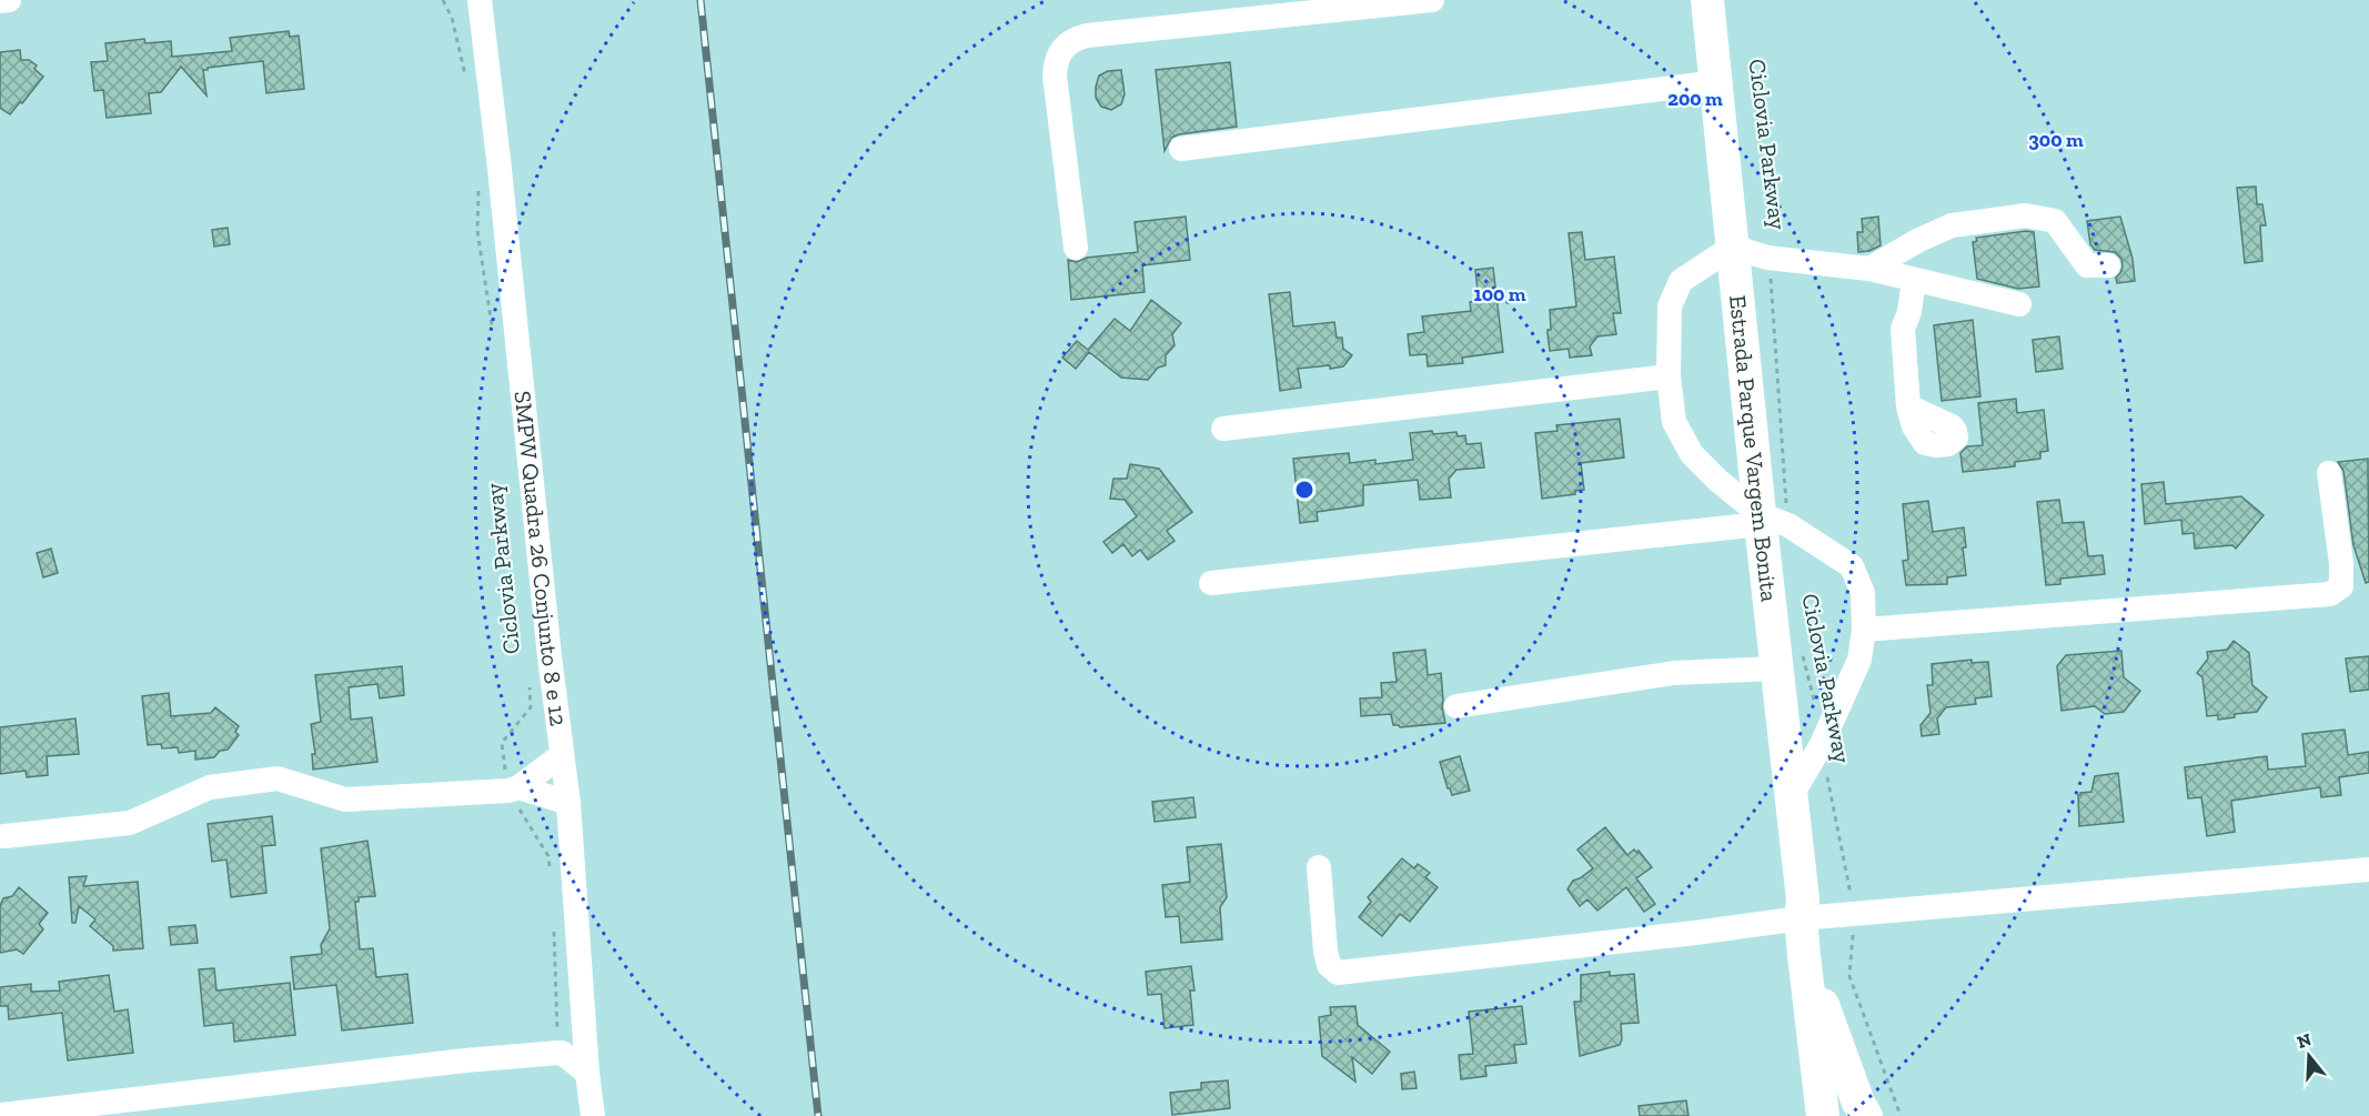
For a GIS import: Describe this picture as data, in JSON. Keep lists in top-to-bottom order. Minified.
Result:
{"streets":{"main road":["Estrada Parque Vargem Bonita"],"street":["SMPW Quadra 26 Conjunto 8 e 12"],"path":["Ciclovia Parkway"]},"crossings":[["Ciclovia Parkway","Estrada Parque Vargem Bonita"]],"north":"top","rings":["200 m","300 m","100 m"]}
